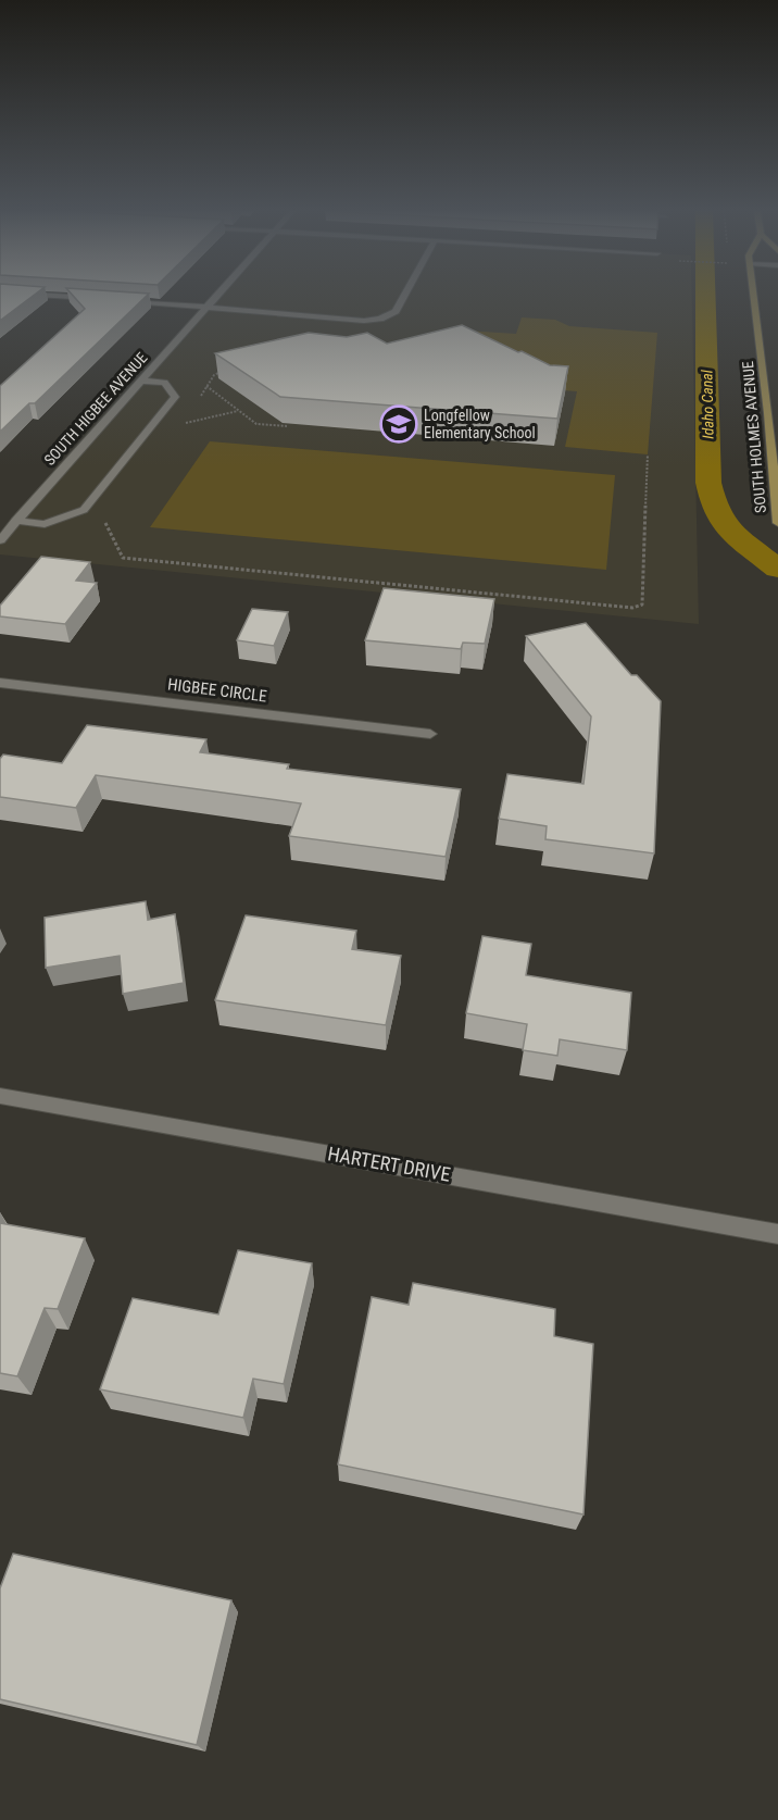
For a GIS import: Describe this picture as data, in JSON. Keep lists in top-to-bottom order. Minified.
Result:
{"streets":{"main road":["SOUTH HOLMES AVENUE"],"street":["SOUTH HIGBEE AVENUE","HIGBEE CIRCLE","HARTERT DRIVE"]},"water":["Idaho Canal"],"places":{"school or university":["Longfellow Elementary School"]}}
